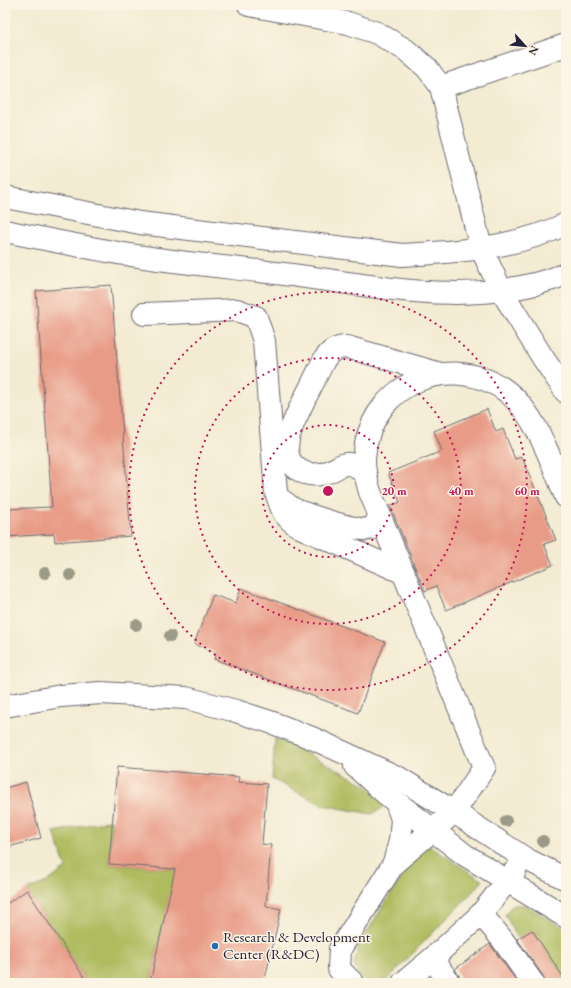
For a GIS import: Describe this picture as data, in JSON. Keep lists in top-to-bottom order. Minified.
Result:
{"places":["Research & Development Center (R&DC)"],"north":"bottom right","rings":["20 m","40 m","60 m"]}
